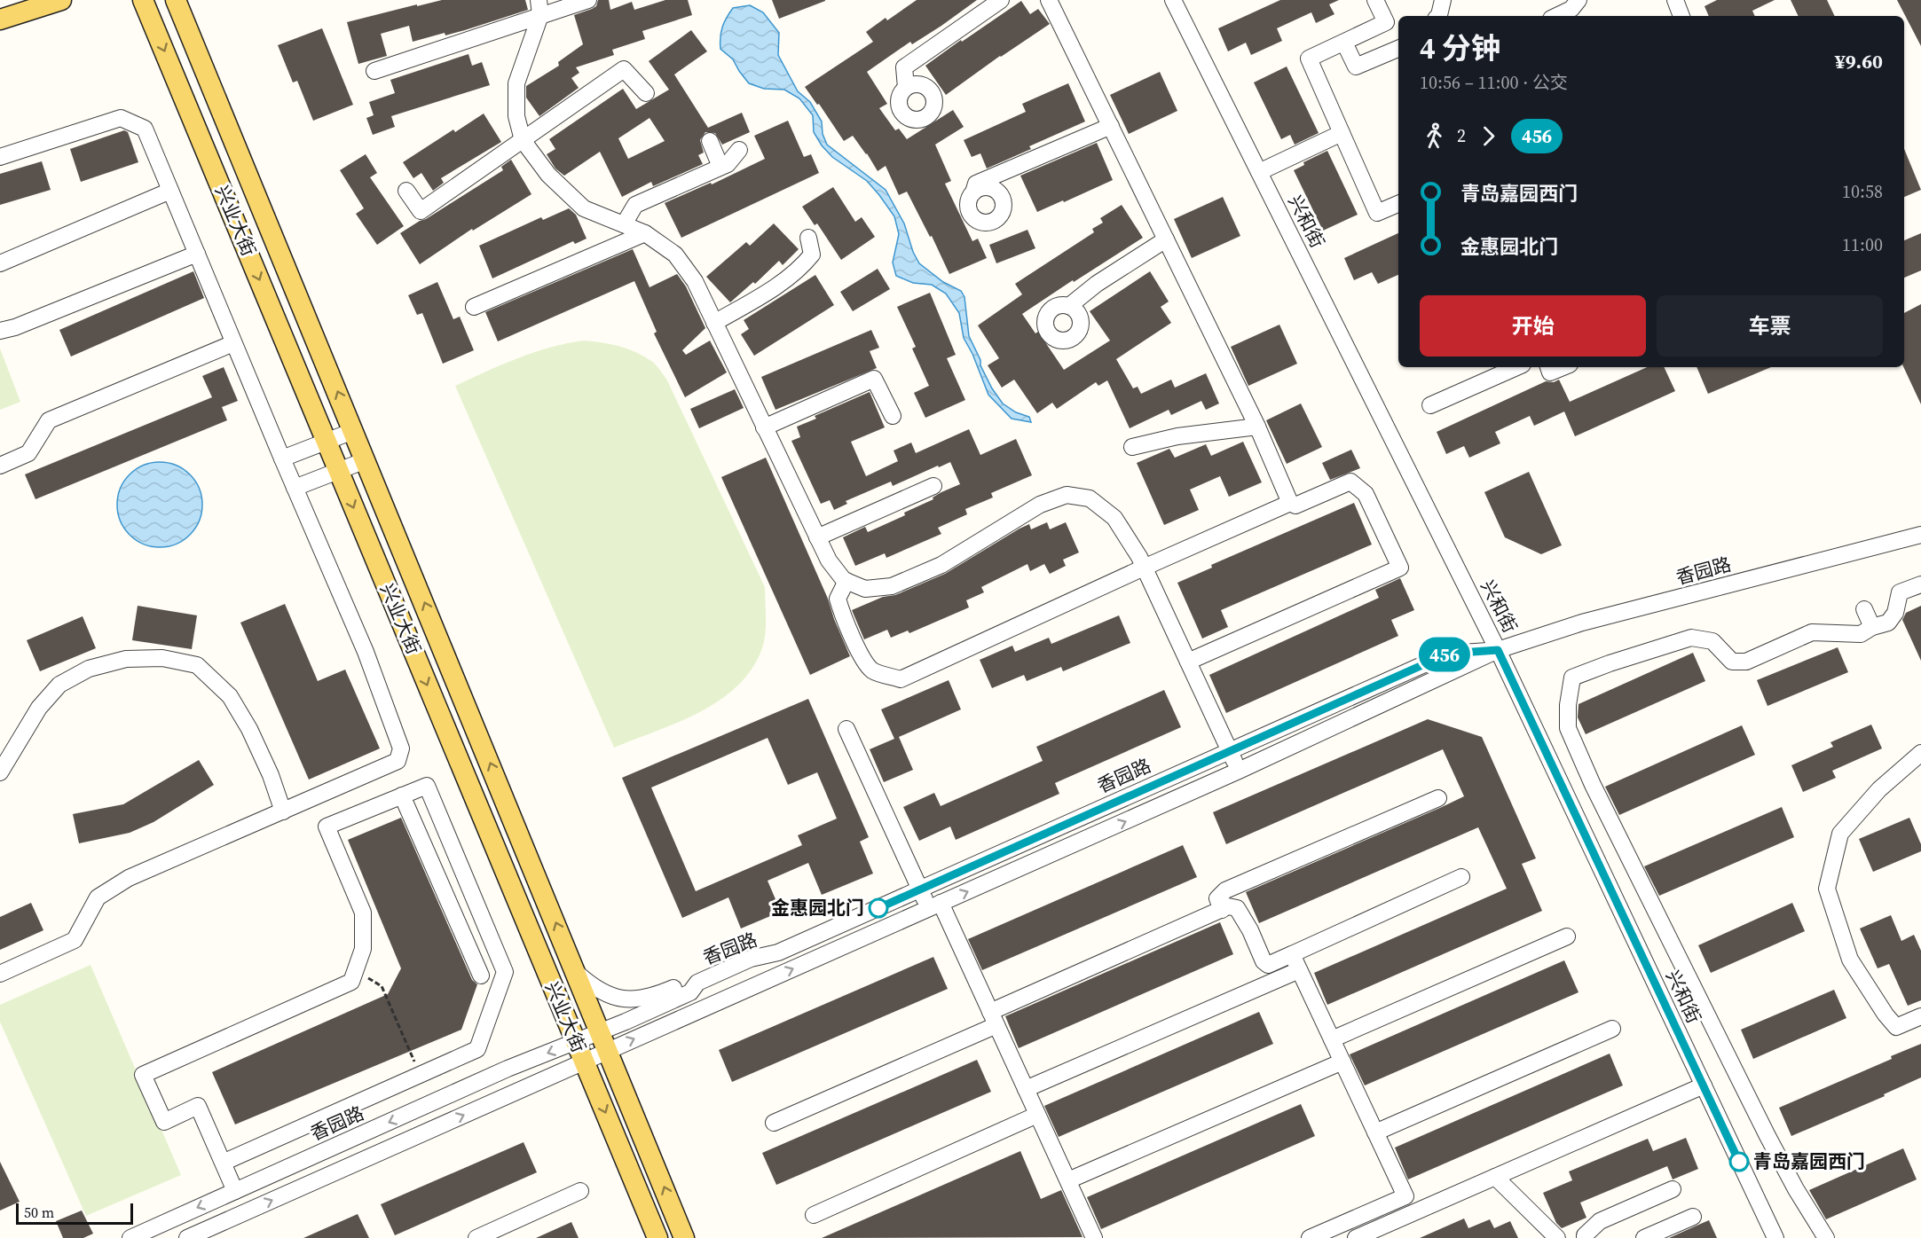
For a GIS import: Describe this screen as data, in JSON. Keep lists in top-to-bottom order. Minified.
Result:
{"streets":{"main road":["兴业大街"],"street":["兴和街","香园路"]},"crossings":[["兴业大街","香园路"],["兴和街","香园路"]],"places":["金惠园北门","青岛嘉园西门"],"lines":["bus line 456"],"scale_bar":"50 m","page":{"on_map":"456","heading":["4 分钟","10:56 – 11:00 · 公交","¥9.60"],"legs":["2","456"],"list":[{"name":"青岛嘉园西门","value":"10:58"},{"name":"金惠园北门","value":"11:00"}],"buttons":["开始","车票"],"scale":"50 m"}}
